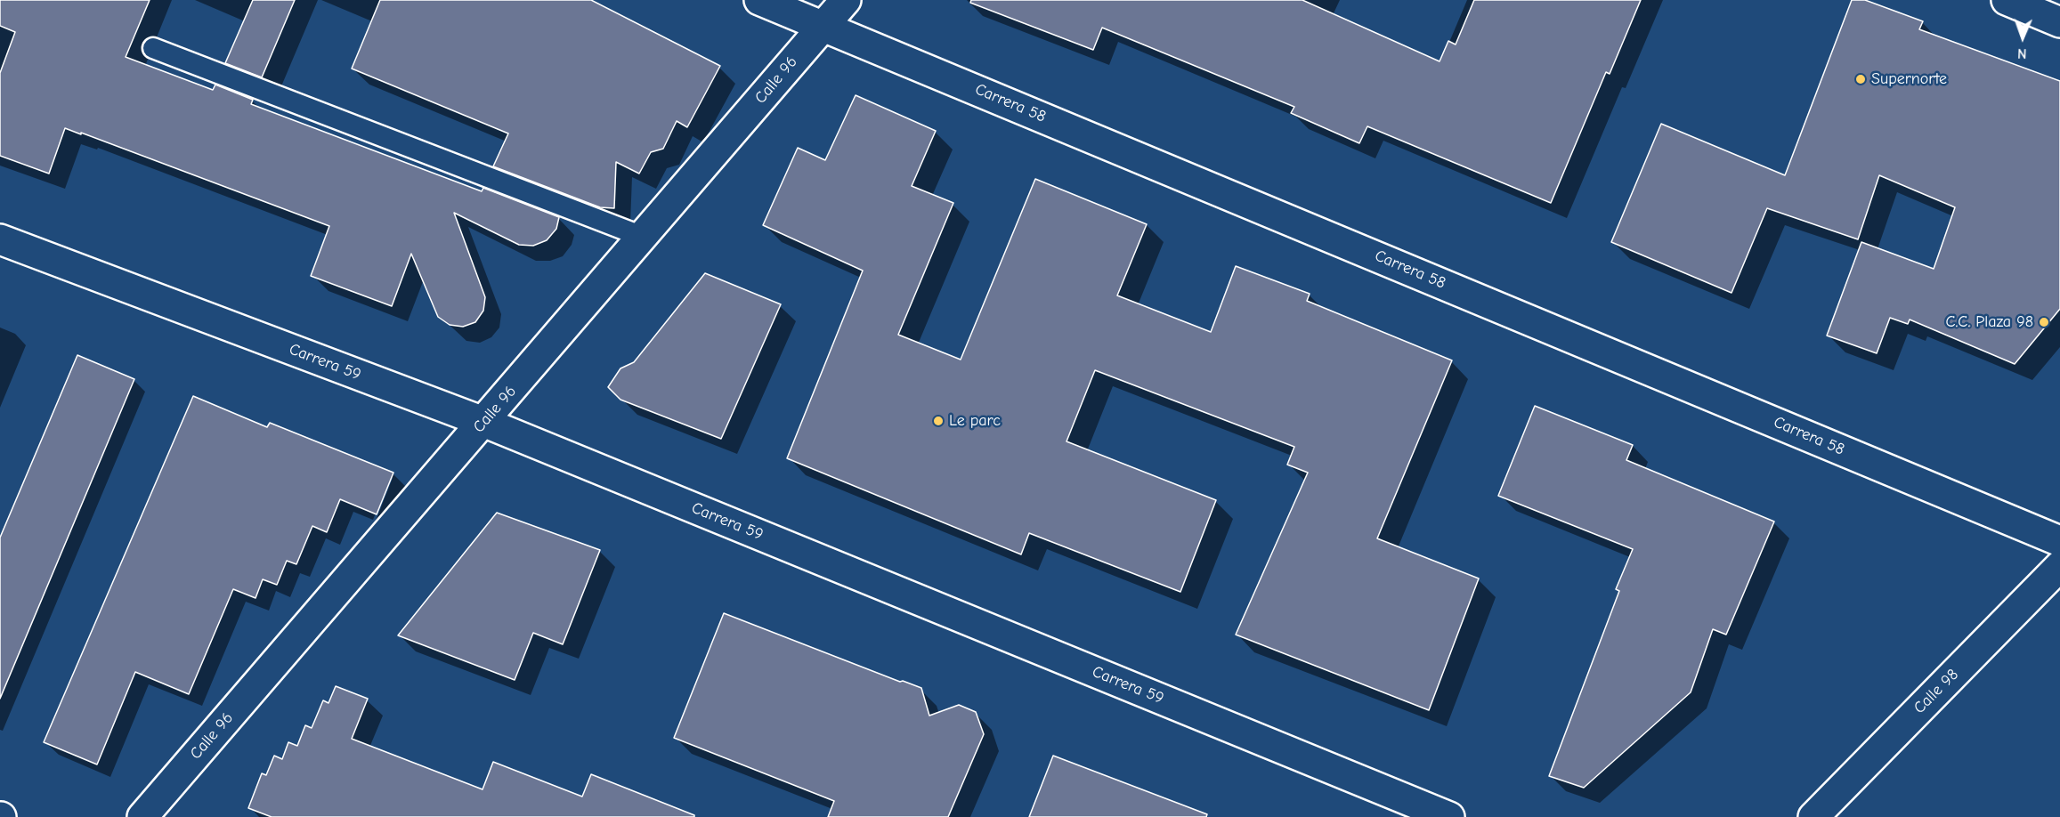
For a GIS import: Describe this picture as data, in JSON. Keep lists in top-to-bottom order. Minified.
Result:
{"streets":{"street":["Calle 96","Carrera 58","Carrera 59","Calle 98"]},"crossings":[["Calle 96","Carrera 58"],["Calle 96","Carrera 59"]],"places":["Supernorte","C.C. Plaza 98","Le parc"],"north":"bottom"}
